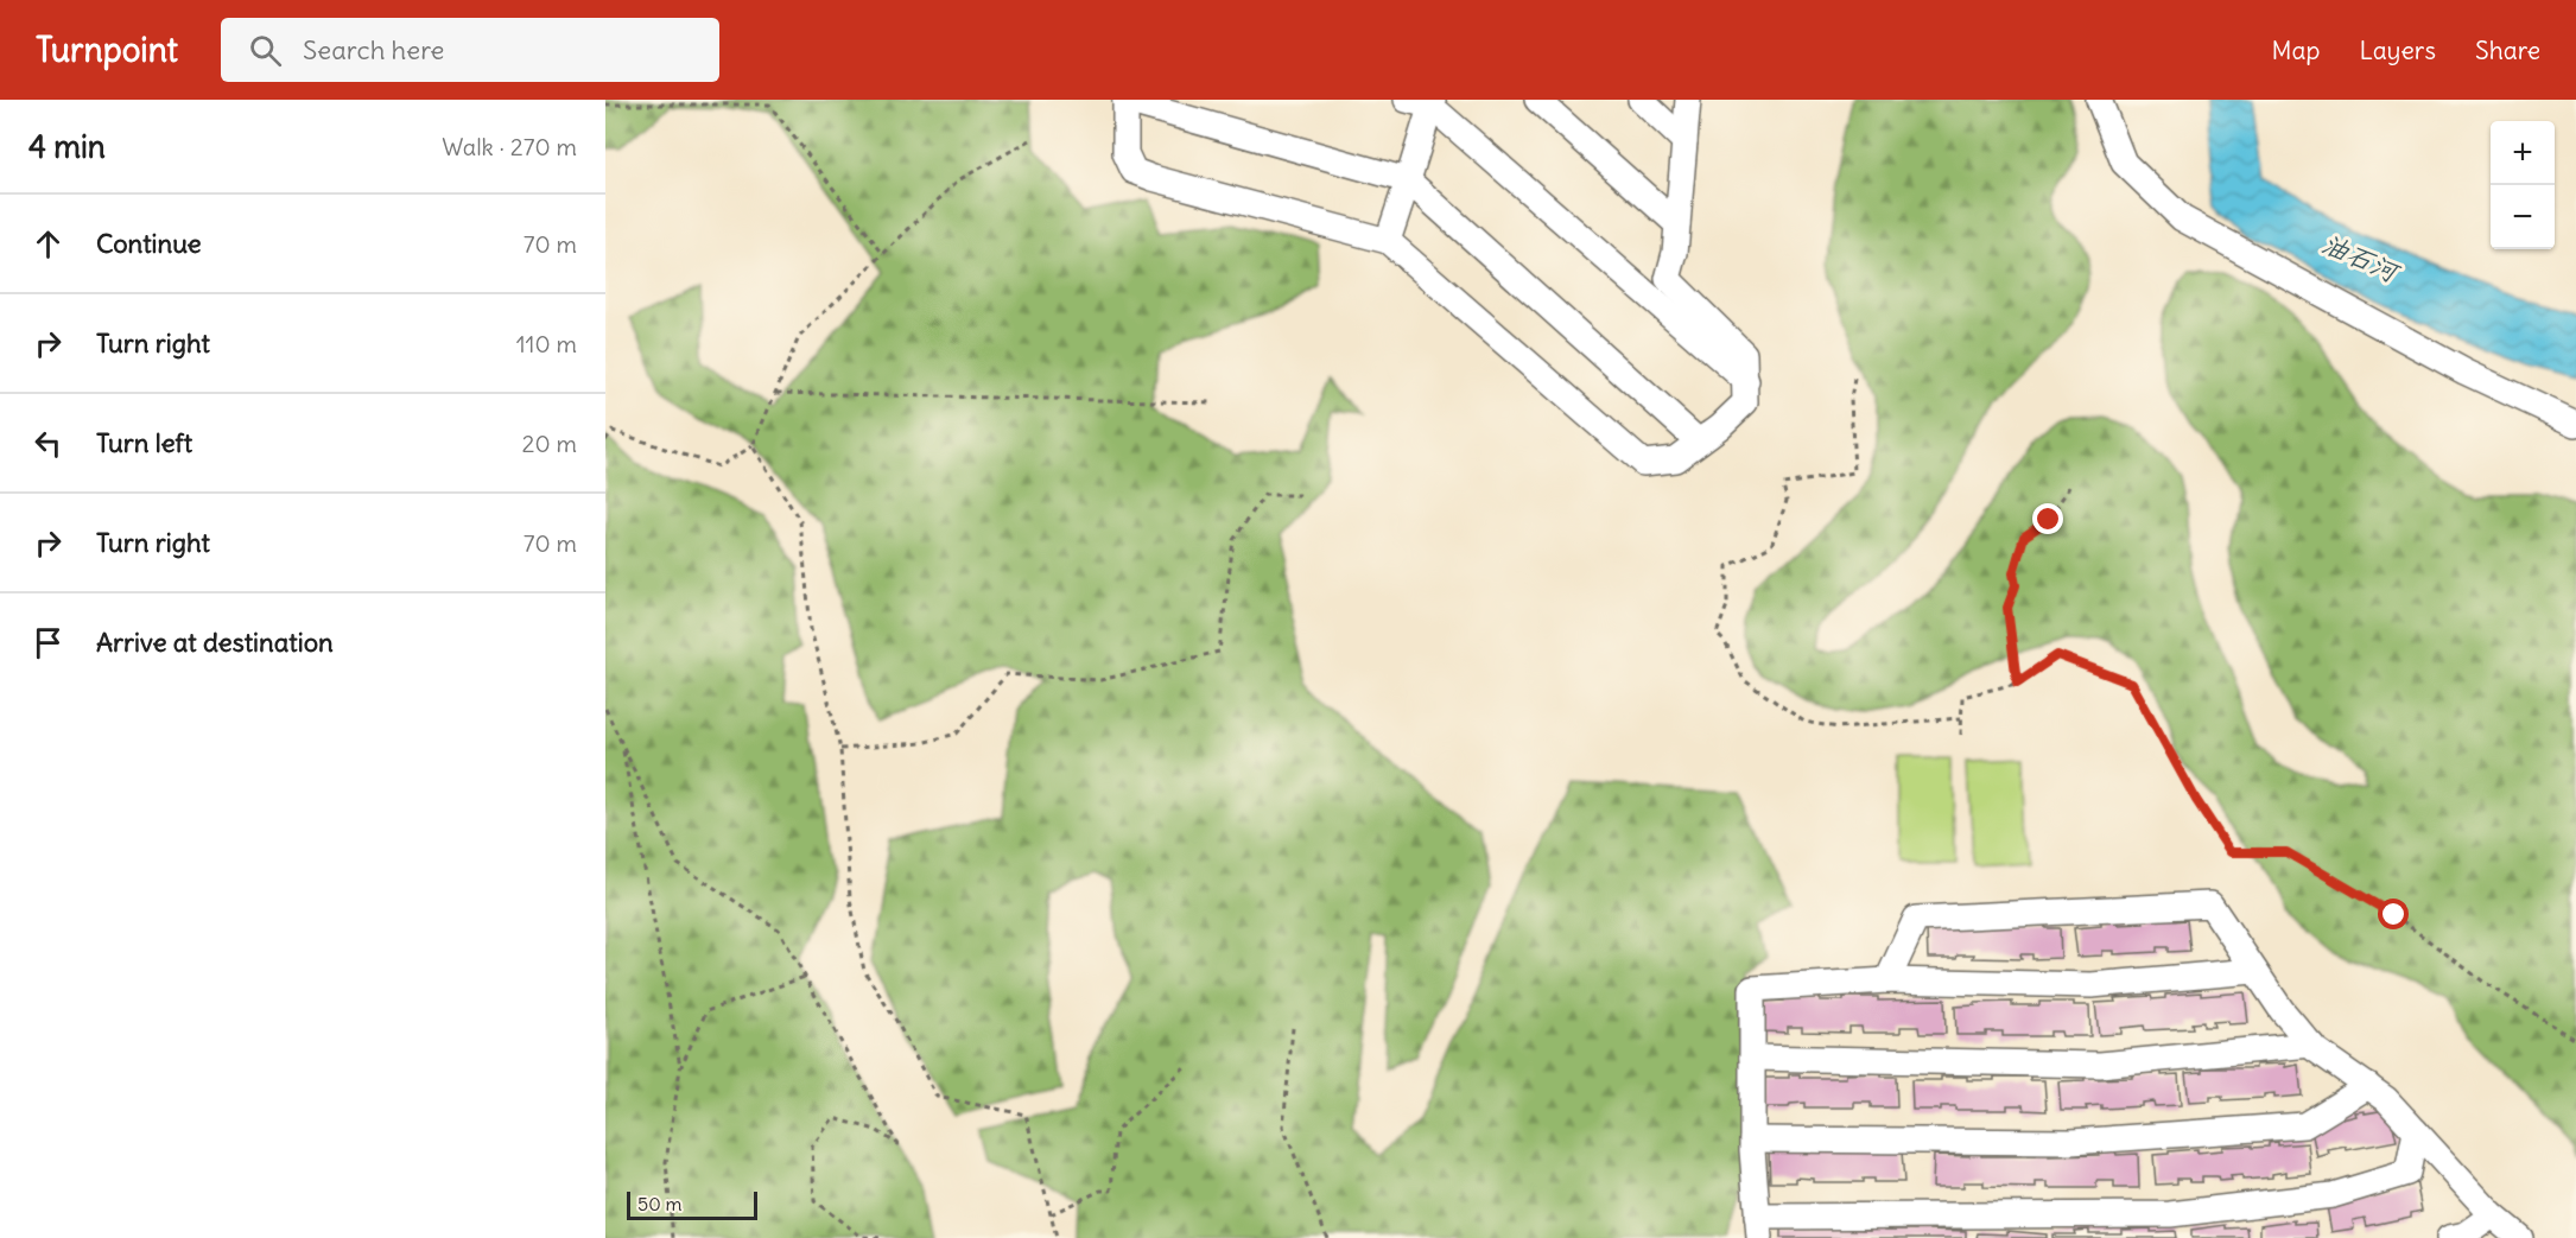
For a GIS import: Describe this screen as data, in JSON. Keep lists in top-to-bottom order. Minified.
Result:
{"water":["油石河"],"scale_bar":"50 m","page":{"header":"Turnpoint","search":"Search here","nav":["Map","Layers","Share"],"heading":["4 min","Walk · 270 m"],"map_buttons":["+","−"],"list":[["Continue","70 m"],["Turn right","110 m"],["Turn left","20 m"],["Turn right","70 m"],"Arrive at destination"],"scale":"50 m"}}
